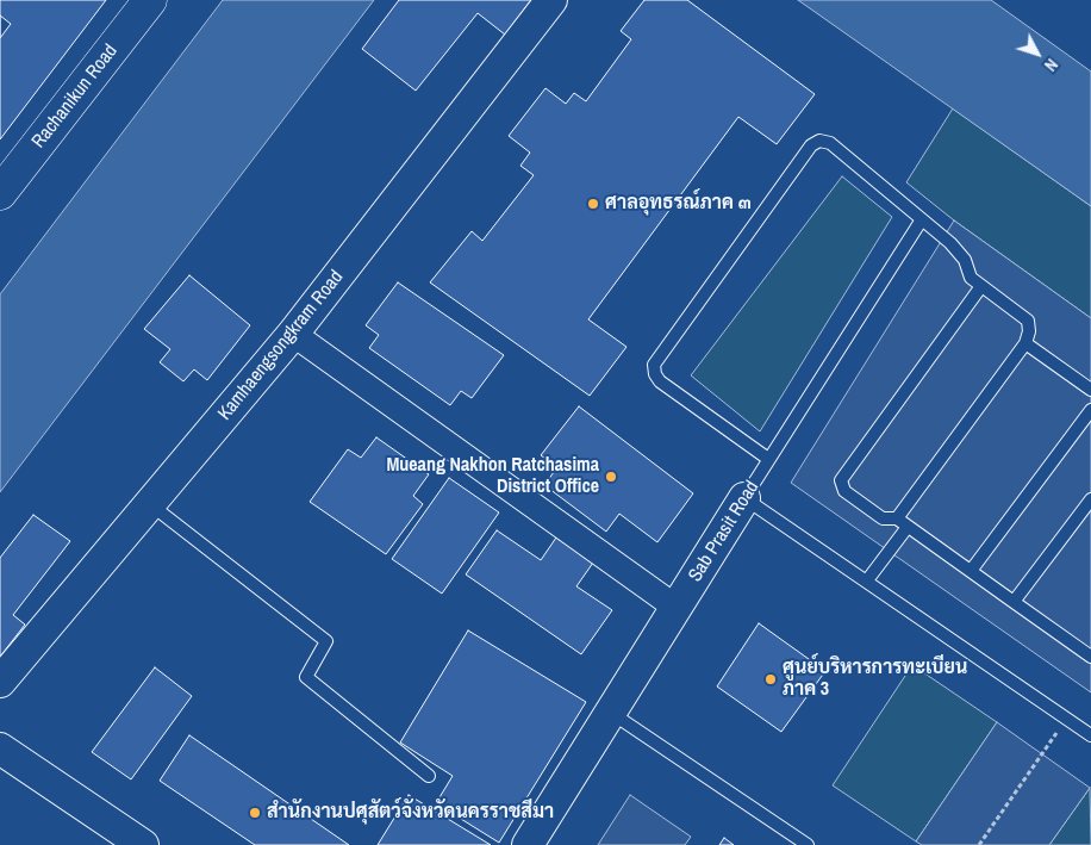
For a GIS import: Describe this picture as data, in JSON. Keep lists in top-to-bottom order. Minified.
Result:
{"streets":{"main road":["Rachanikun Road"],"street":["Kamhaengsongkram Road","Sab Prasit Road"]},"places":["ศาลอุทธรณ์ภาค ๓","Mueang Nakhon Ratchasima District Office","ศูนย์บริหารการทะเบียน ภาค 3","สำนักงานปศุสัตว์จังหวัดนครราชสีมา"],"north":"bottom right"}
